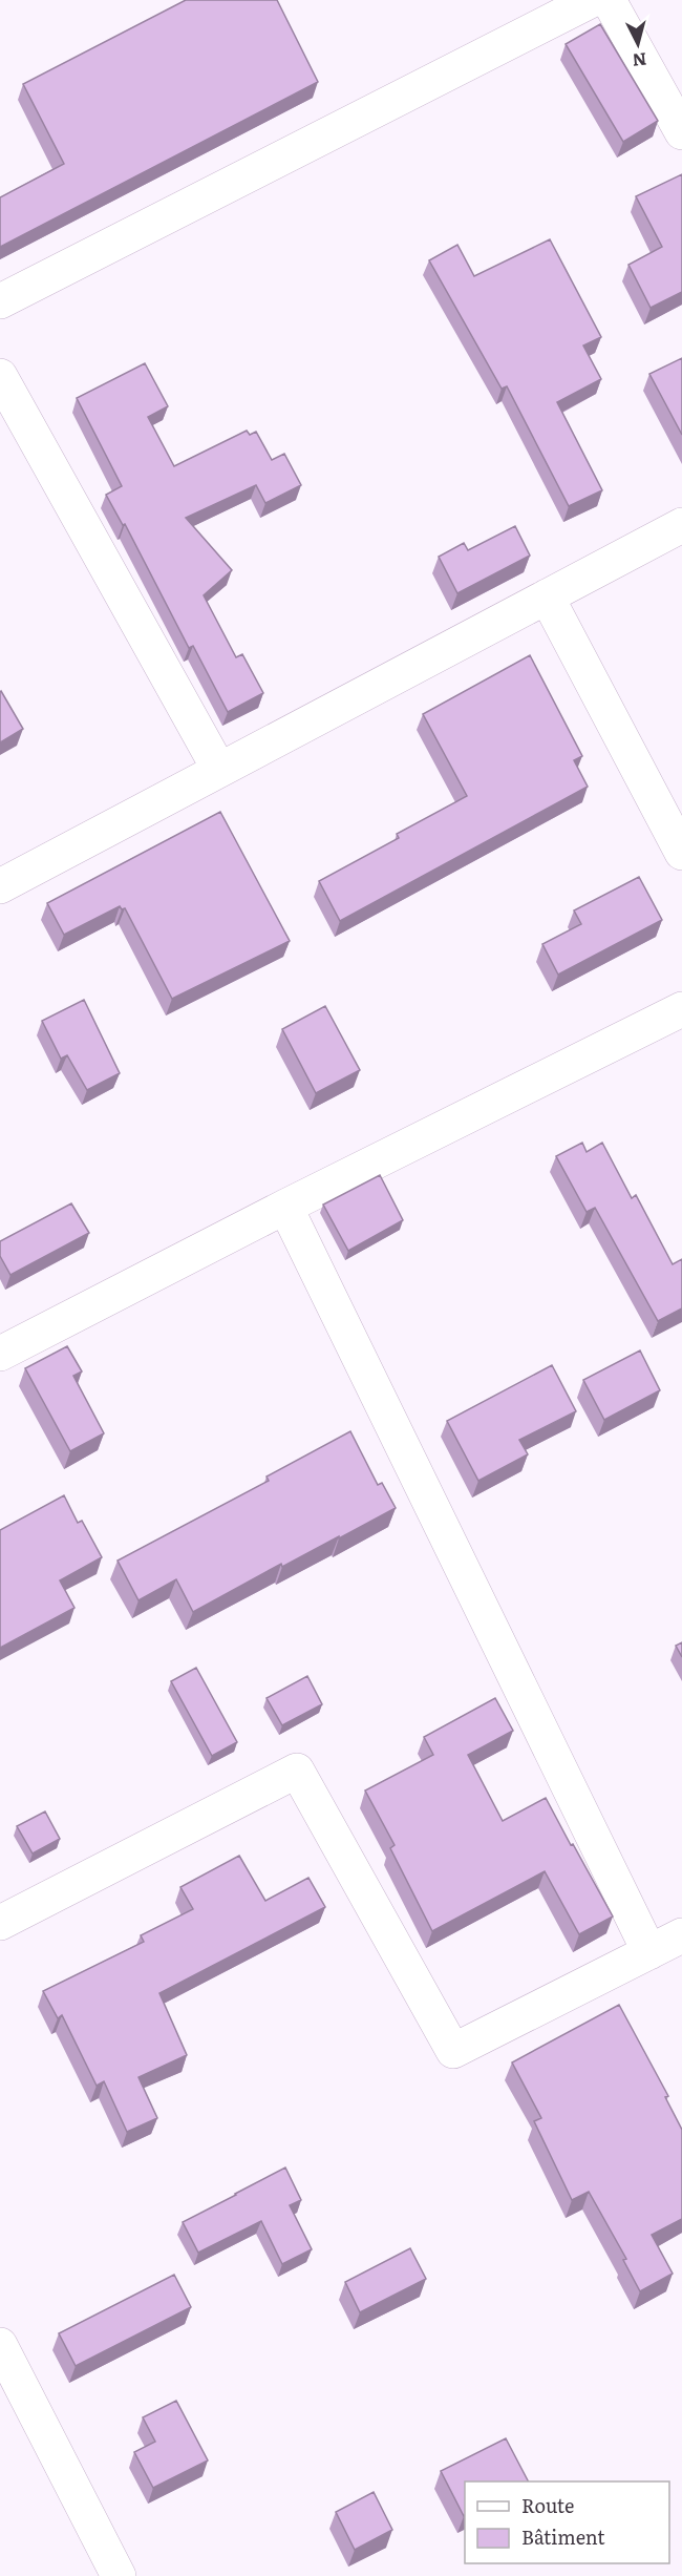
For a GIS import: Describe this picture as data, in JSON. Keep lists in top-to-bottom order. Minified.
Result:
{"legend":["Route","Bâtiment"],"north":"bottom"}
